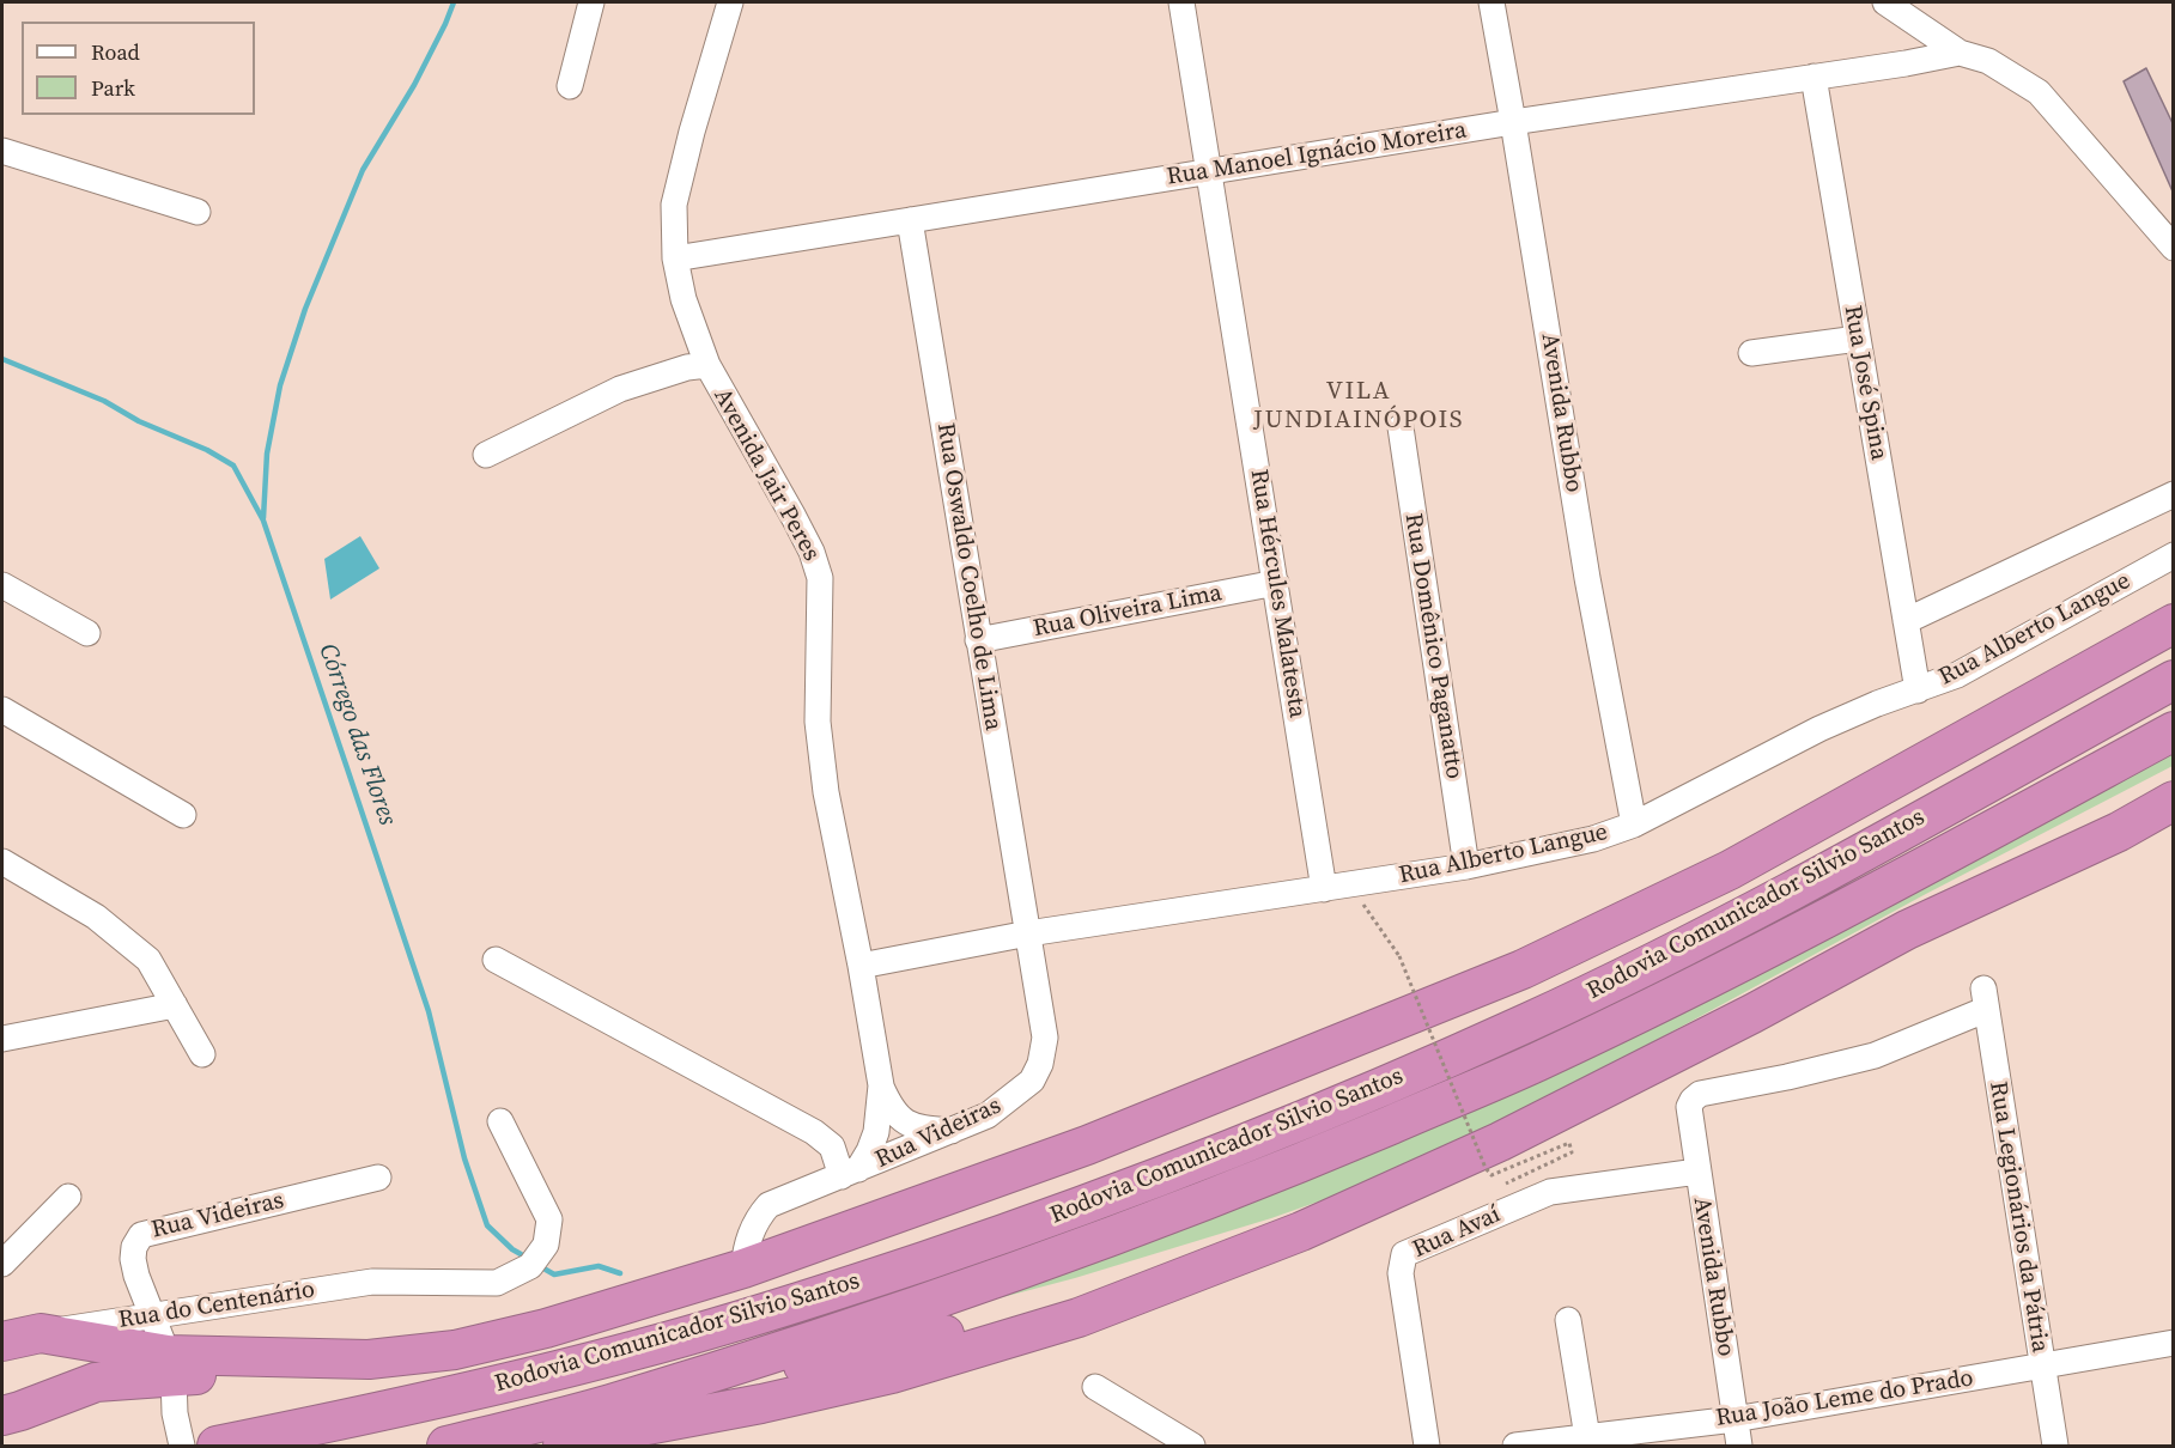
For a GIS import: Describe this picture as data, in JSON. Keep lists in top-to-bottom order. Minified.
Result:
{"streets":{"highway":["Rodovia Comunicador Silvio Santos","Rua do Centenário"],"street":["Rua Manoel Ignácio Moreira","Rua José Spina","Avenida Rubbo","Avenida Jair Peres","Rua Oswaldo Coelho de Lima","Rua Hércules Malatesta","Rua Oliveira Lima","Rua Alberto Langue","Rua Domênico Paganatto","Rua Videiras","Rua Legionários da Pátria","Rua Avaí","Rua João Leme do Prado"]},"crossings":[["Rua Manoel Ignácio Moreira","Rua José Spina"],["Rua Manoel Ignácio Moreira","Avenida Rubbo"],["Rua Manoel Ignácio Moreira","Avenida Jair Peres"],["Rua Manoel Ignácio Moreira","Rua Oswaldo Coelho de Lima"],["Rua Manoel Ignácio Moreira","Rua Hércules Malatesta"],["Rua José Spina","Rua Alberto Langue"],["Avenida Rubbo","Rua Alberto Langue"],["Avenida Rubbo","Rua Legionários da Pátria"],["Avenida Rubbo","Rua Avaí"],["Avenida Rubbo","Rua João Leme do Prado"],["Avenida Jair Peres","Rua Oswaldo Coelho de Lima"],["Avenida Jair Peres","Rua Alberto Langue"],["Avenida Jair Peres","Rua Videiras"],["Rua Oswaldo Coelho de Lima","Rua Oliveira Lima"],["Rua Oswaldo Coelho de Lima","Rua Alberto Langue"],["Rua Oswaldo Coelho de Lima","Rua Videiras"],["Rua Hércules Malatesta","Rua Oliveira Lima"],["Rua Hércules Malatesta","Rua Alberto Langue"],["Rua Alberto Langue","Rua Domênico Paganatto"],["Rua Alberto Langue","Rua Videiras"],["Rua Videiras","Rua do Centenário"],["Rua Legionários da Pátria","Rua João Leme do Prado"]],"districts":["VILA JUNDIAINÓPOIS"],"water":["Córrego das Flores"],"legend":["Road","Park"]}
